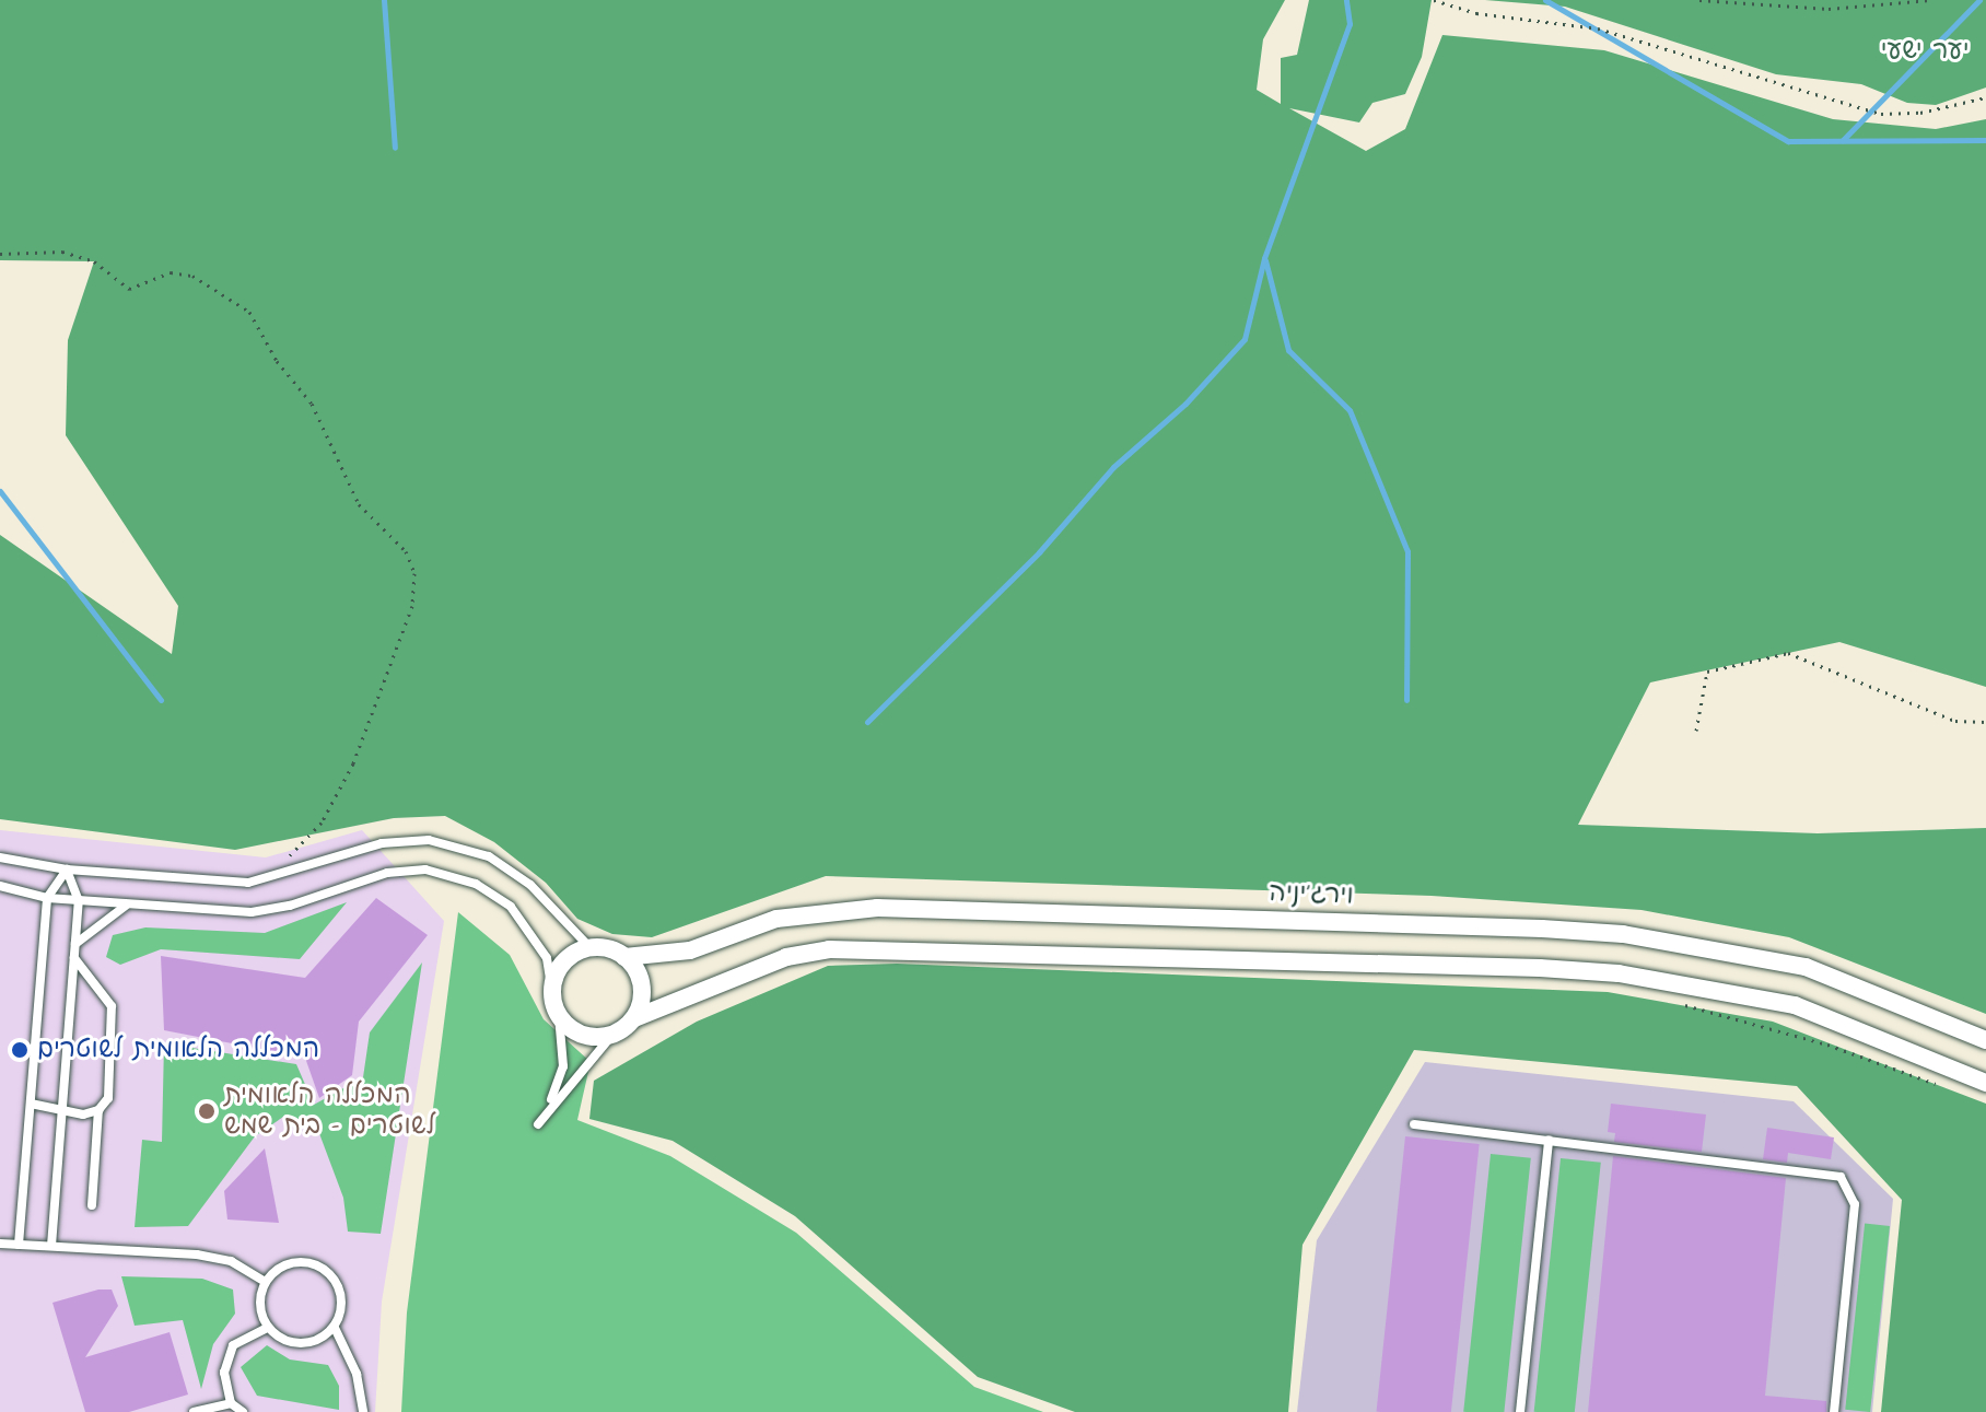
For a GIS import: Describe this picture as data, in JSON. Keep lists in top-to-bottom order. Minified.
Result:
{"streets":{"street":["וירג'יניה"]},"parks":["יער ישעי"],"places":["המכללה הלאומית לשוטרים","המכללה הלאומית לשוטרים - בית שמש"]}
